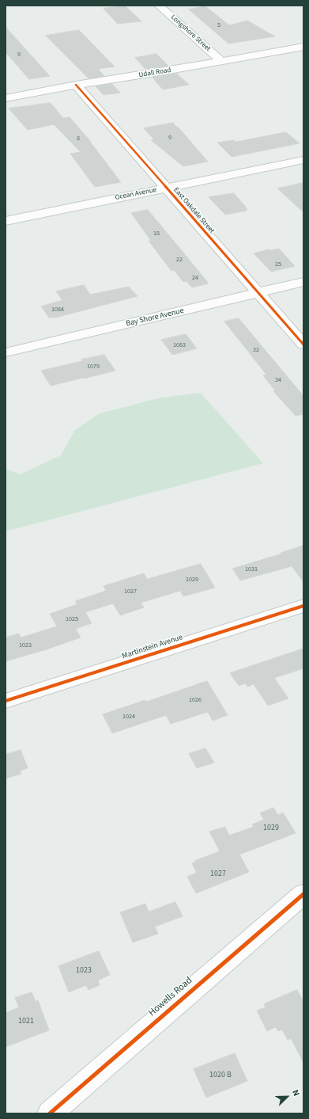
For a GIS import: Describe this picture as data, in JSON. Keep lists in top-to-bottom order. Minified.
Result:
{"streets":{"street":["Longshore Street","Udall Road","Ocean Avenue","East Oakdale Street","Bay Shore Avenue","Martinstein Avenue","Howells Road"]},"crossings":[["Longshore Street","Udall Road"],["Udall Road","East Oakdale Street"],["Ocean Avenue","East Oakdale Street"],["East Oakdale Street","Bay Shore Avenue"]],"house_numbers":["5","9","9","8","18","22","25","24","1084","1083","32","1079","34","1031","1029","1027","1025","1023","1026","1024","1029","1027","1023","1021","1020 B"],"north":"top right"}
